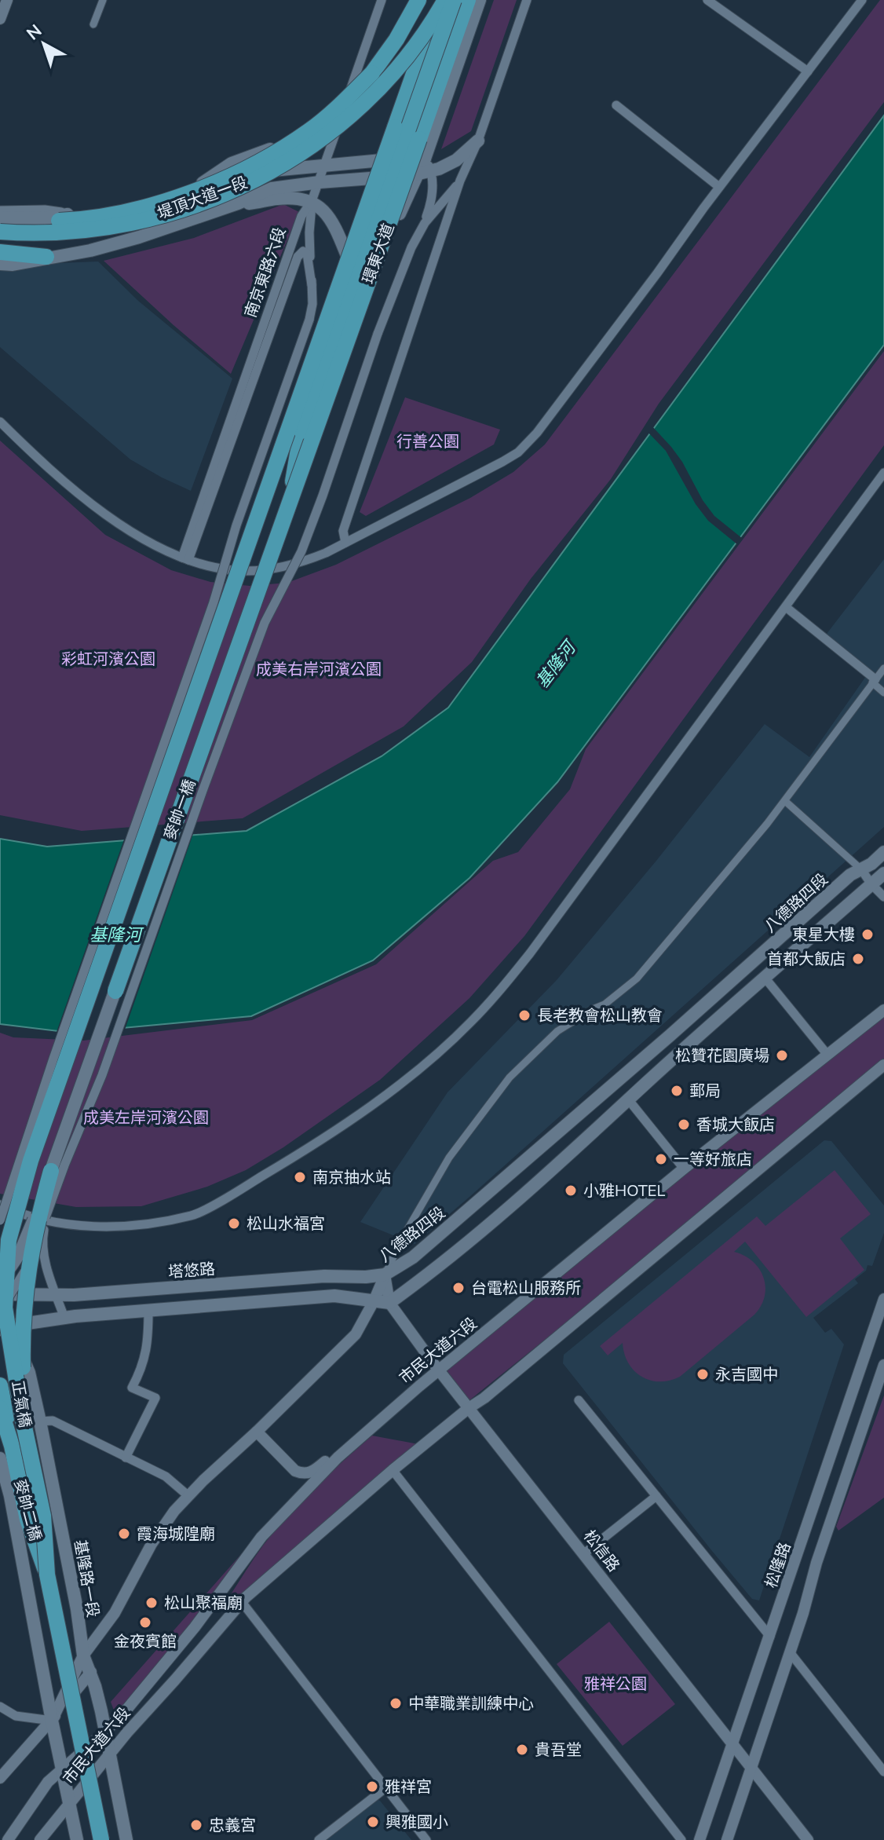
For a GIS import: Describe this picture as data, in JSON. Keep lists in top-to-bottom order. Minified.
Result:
{"streets":{"highway":["環東大道","麥帥一橋","正氣橋","麥帥二橋"],"main road":["堤頂大道一段","八德路四段","塔悠路","基隆路一段"],"street":["南京東路六段","市民大道六段","松信路","松隆路"]},"crossings":[["堤頂大道一段","南京東路六段"],["堤頂大道一段","麥帥一橋"],["環東大道","麥帥一橋"],["麥帥一橋","正氣橋"],["八德路四段","塔悠路"],["八德路四段","松信路"],["八德路四段","基隆路一段"],["塔悠路","松信路"],["市民大道六段","松信路"],["市民大道六段","基隆路一段"],["正氣橋","麥帥二橋"],["松信路","松隆路"]],"water":["基隆河"],"parks":["行善公園","彩虹河濱公園","成美右岸河濱公園","成美左岸河濱公園","雅祥公園"],"places":["東星大樓","首都大飯店","長老教會松山教會","松贊花園廣場","郵局","香城大飯店","一等好旅店","南京抽水站","小雅HOTEL","松山水福宮","台電松山服務所","永吉國中","霞海城隍廟","松山聚福廟","金夜賓館","中華職業訓練中心","貴吾堂","雅祥宮","興雅國小","忠義宮"],"north":"top left"}
